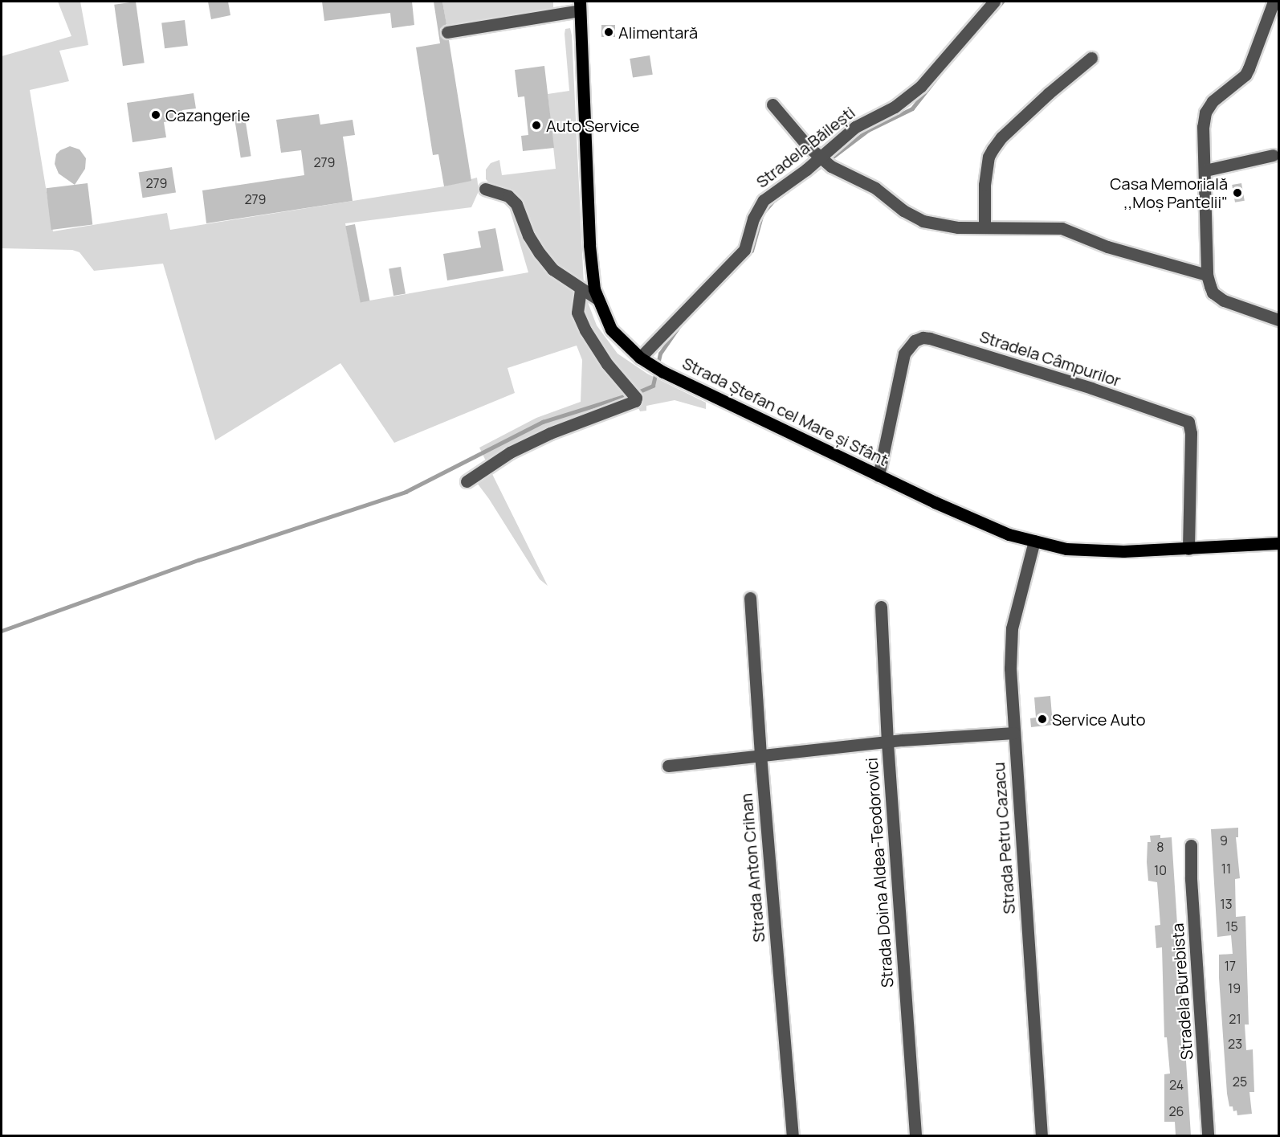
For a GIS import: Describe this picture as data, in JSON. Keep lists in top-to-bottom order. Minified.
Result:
{"streets":{"main road":["Strada Ștefan cel Mare și Sfânt"],"street":["Stradela Băilești","Stradela Câmpurilor","Strada Petru Cazacu","Strada Anton Crihan","Strada Doina Aldea-Teodorovici","Stradela Burebista"]},"crossings":[["Stradela Băilești","Strada Ștefan cel Mare și Sfânt"],["Stradela Câmpurilor","Strada Ștefan cel Mare și Sfânt"],["Strada Ștefan cel Mare și Sfânt","Strada Petru Cazacu"]],"places":["Alimentară","Cazangerie","Auto Service","Casa Memorială ,,Moș Pantelii\"","Service Auto"],"house_numbers":["279","279","279","9","8","11","10","13","15","17","19","21","23","25","24","26"]}
